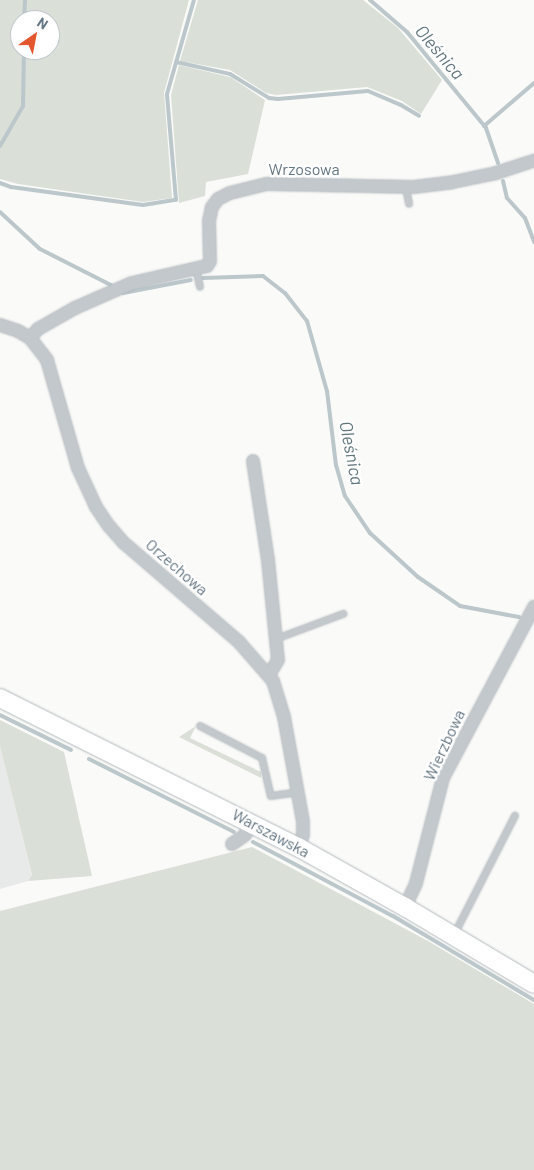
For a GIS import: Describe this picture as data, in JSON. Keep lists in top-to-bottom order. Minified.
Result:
{"streets":{"main road":["Warszawska"],"street":["Wrzosowa","Orzechowa","Wierzbowa"]},"crossings":[["Orzechowa","Warszawska"],["Wierzbowa","Warszawska"]],"water":["Oleśnica"],"north":"top right"}
